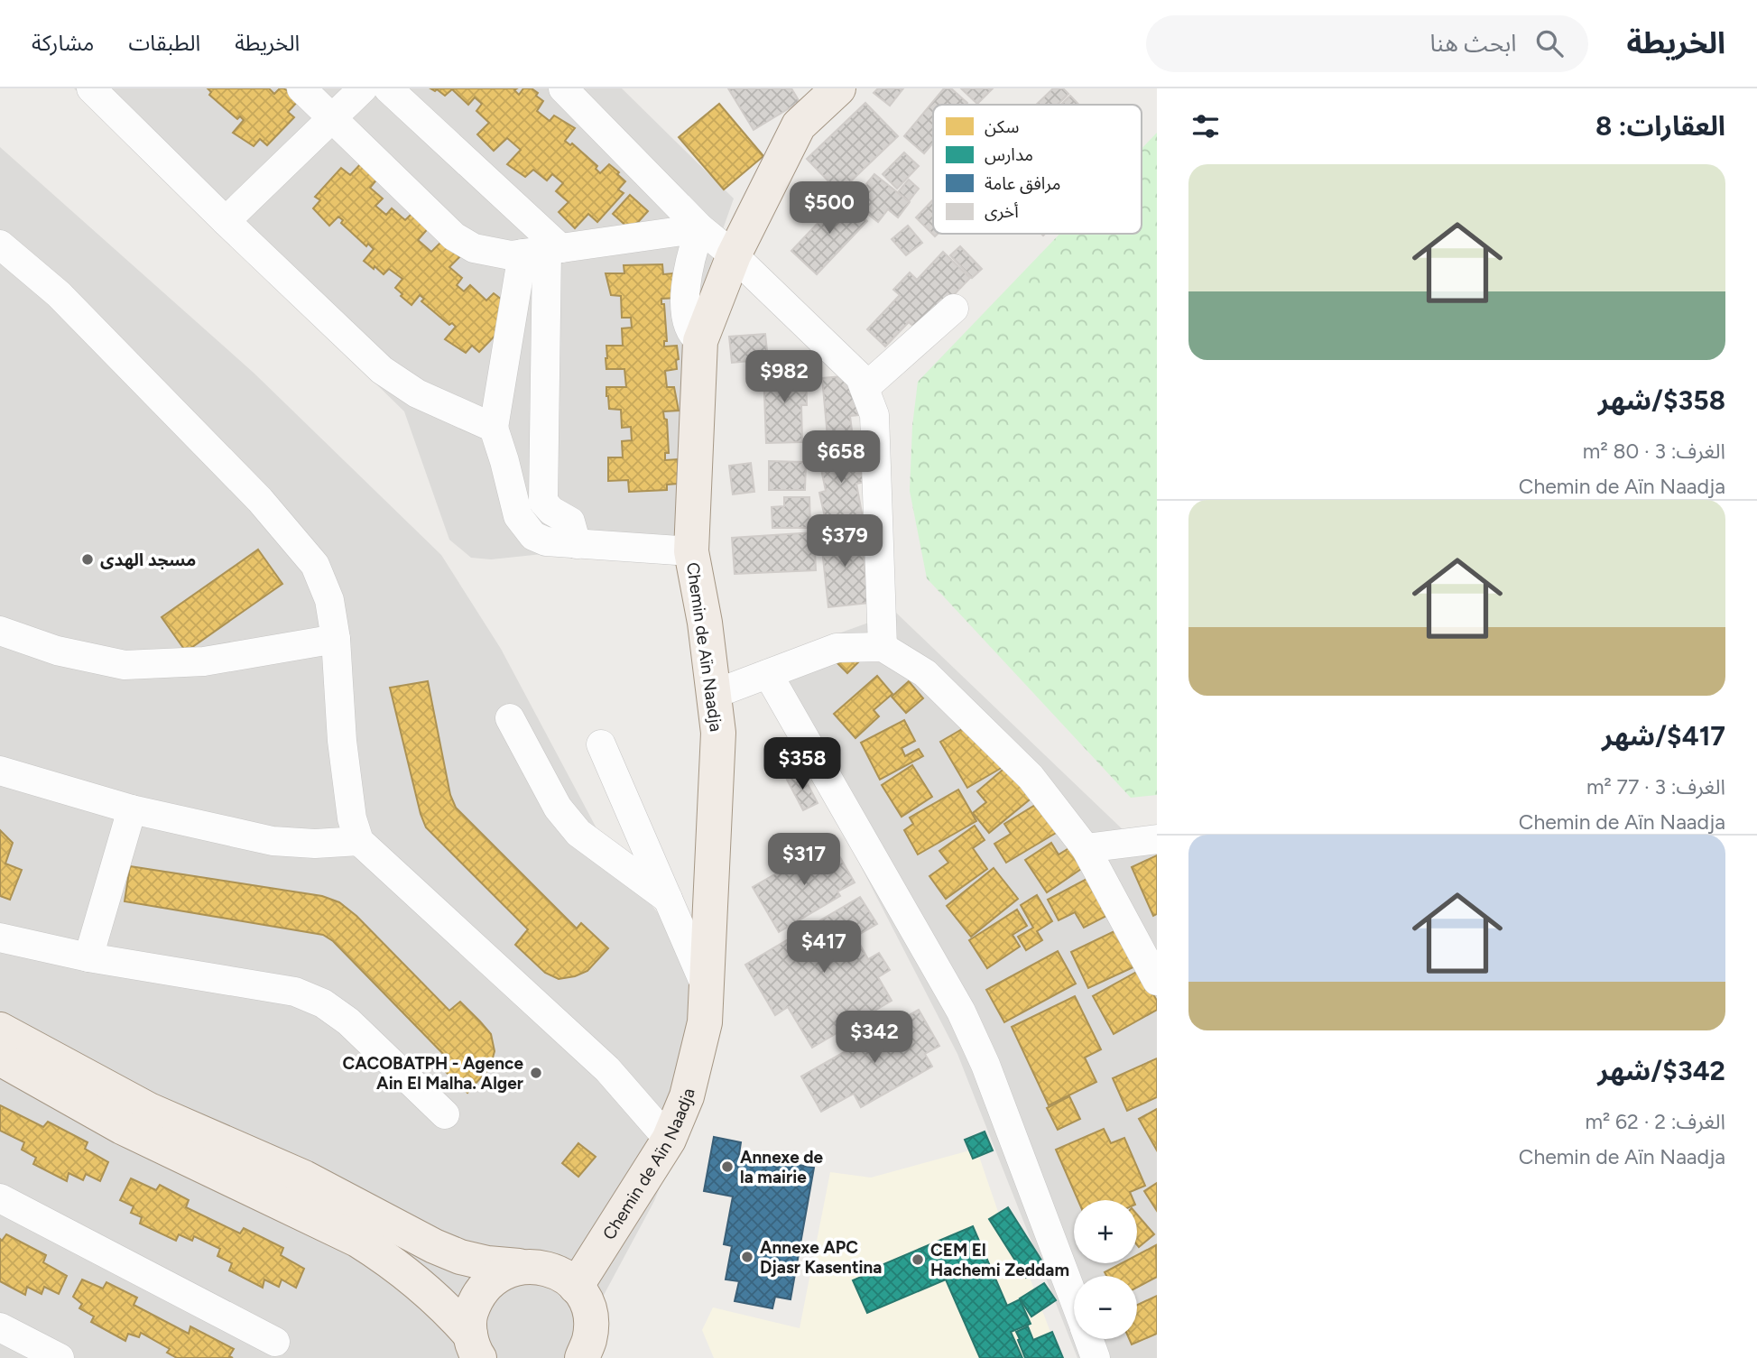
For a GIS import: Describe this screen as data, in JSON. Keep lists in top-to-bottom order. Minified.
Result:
{"streets":{"main road":["Chemin de Aïn Naadja"]},"places":["مسجد الهدى","CACOBATPH - Agence Ain El Malha. Alger","Annexe de la mairie","Annexe APC Djasr Kasentina","CEM El Hachemi Zeddam"],"legend":["سكن","مدارس","مرافق عامة","أخرى"],"page":{"header":"الخريطة","search":"ابحث هنا","nav":["الخريطة","الطبقات","مشاركة"],"heading":"العقارات: 8","list":[{"name":"$358/شهر","note":"الغرف: 3 · 80 m² · Chemin de Aïn Naadja"},{"name":"$417/شهر","note":"الغرف: 3 · 77 m² · Chemin de Aïn Naadja"},{"name":"$342/شهر","note":"الغرف: 2 · 62 m² · Chemin de Aïn Naadja"}],"price":["$500","$982","$658","$379","$358","$317","$417","$342"],"map_buttons":["+","−"]}}
